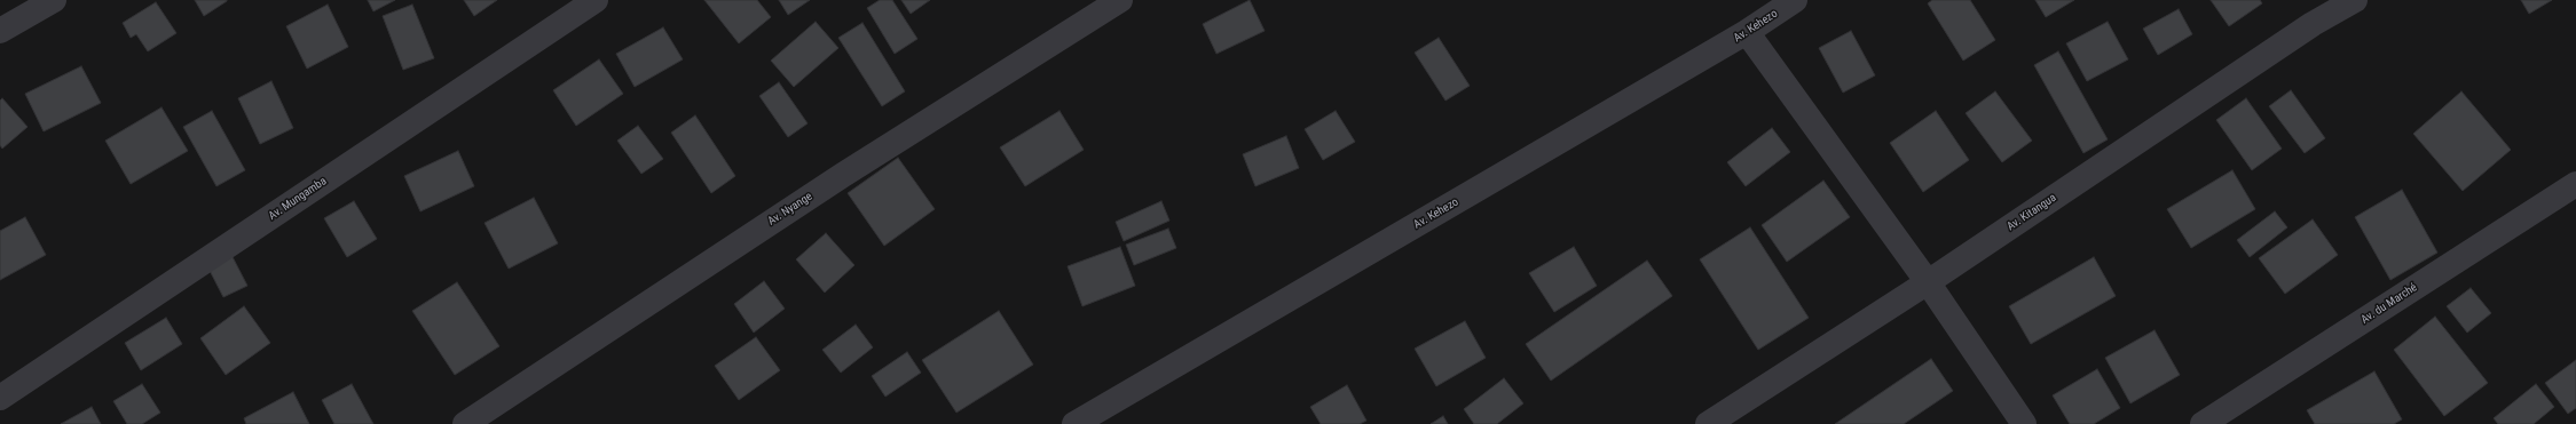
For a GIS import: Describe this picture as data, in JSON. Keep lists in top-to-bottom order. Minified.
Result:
{"streets":{"street":["Av. Kehezo","Av. Mungamba","Av. Nyange","Av. Kitangua","Av. du Marché"]}}
